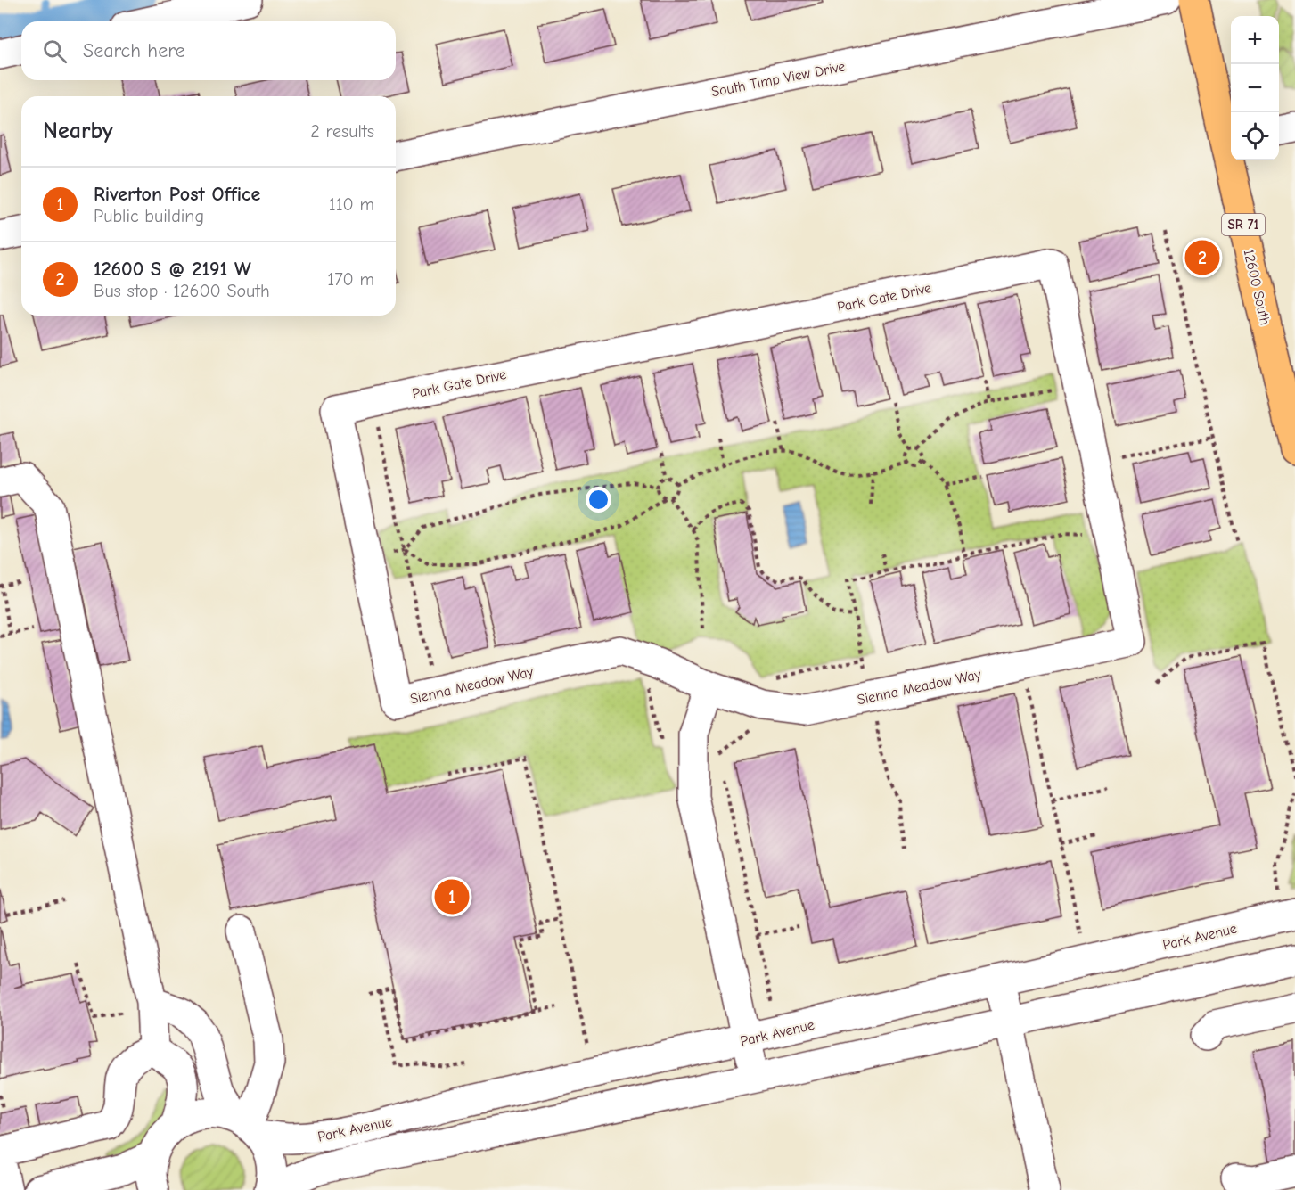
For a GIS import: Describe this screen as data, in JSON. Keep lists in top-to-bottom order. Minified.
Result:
{"streets":{"main road":["SR 71","12600 South"],"street":["South Timp View Drive","Park Gate Drive","Sienna Meadow Way","Park Avenue"]},"crossings":[["Park Gate Drive","Sienna Meadow Way"]],"page":{"map_buttons":["+","−"],"search":"Search here","heading":["Nearby","2 results"],"list":[{"mark":"1","name":"Riverton Post Office","note":"Public building","value":"110 m"},{"mark":"2","name":"12600 S @ 2191 W","note":"Bus stop · 12600 South","value":"170 m"}],"pins":["2","1"]}}
